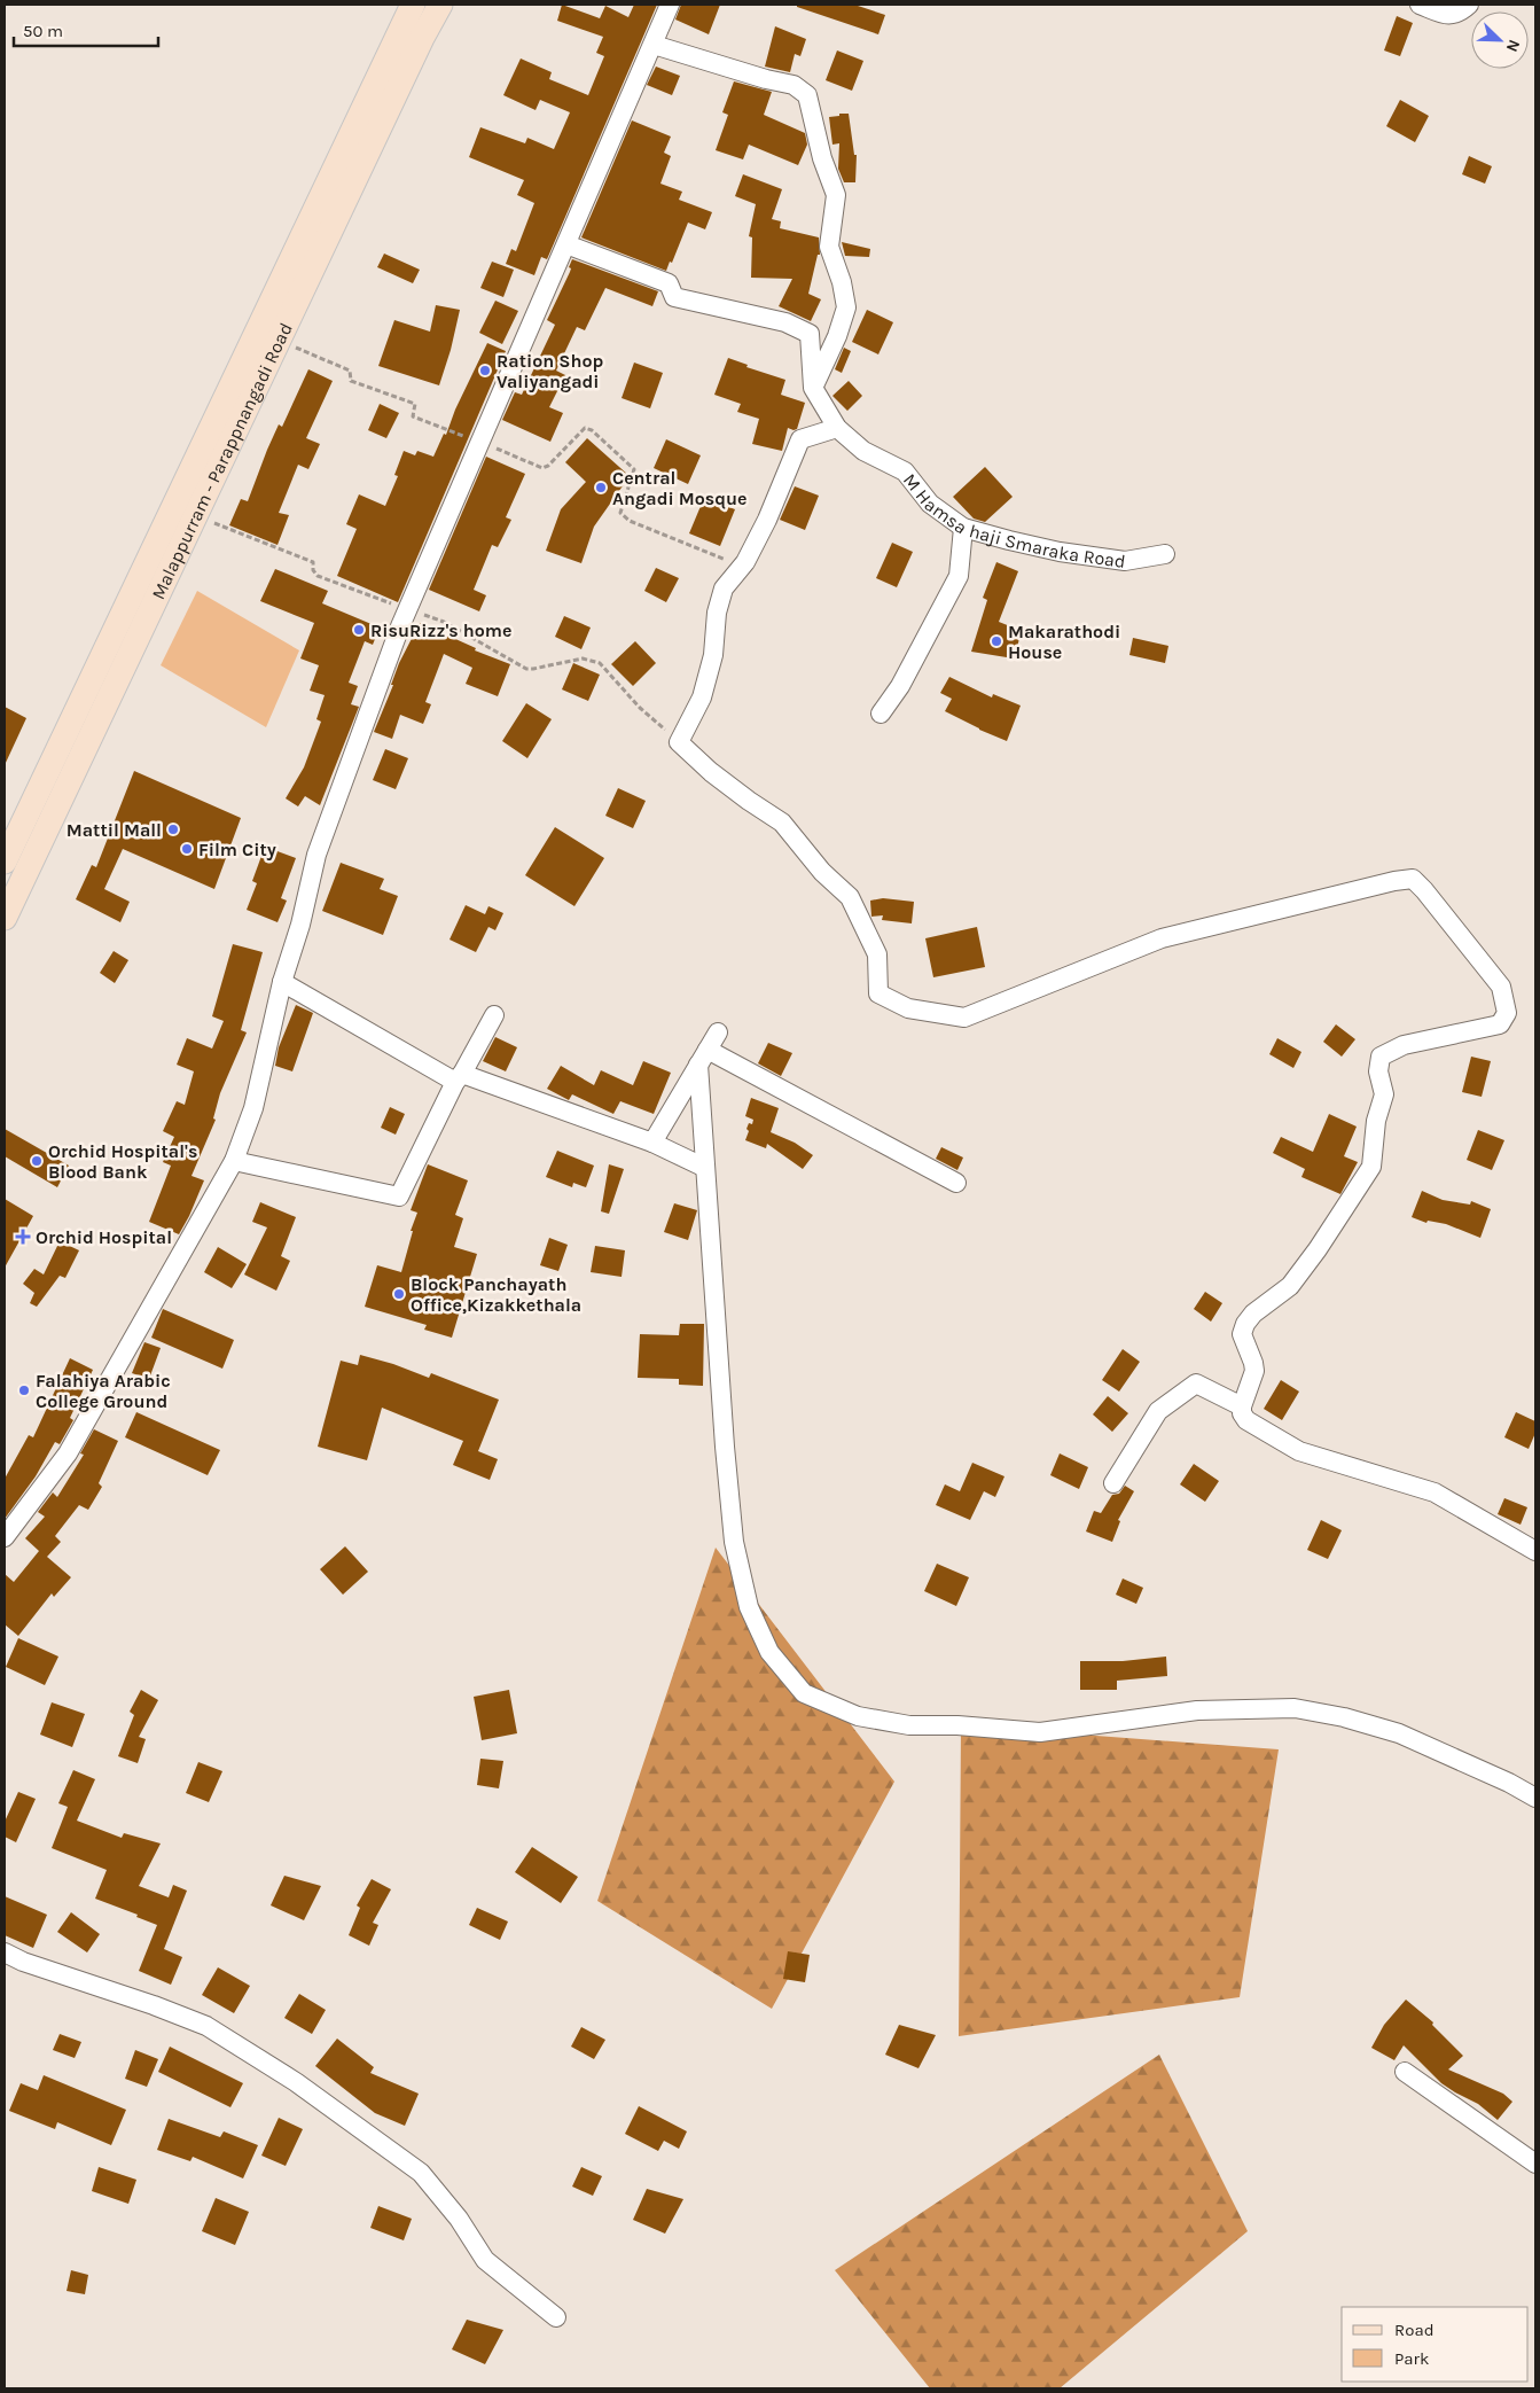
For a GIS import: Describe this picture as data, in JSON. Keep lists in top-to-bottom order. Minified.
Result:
{"streets":{"main road":["Malappurram - Parappnangadi Road"],"street":["M Hamsa haji Smaraka Road"]},"places":{"other":["Ration Shop Valiyangadi","Central Angadi Mosque","RisuRizz's home","Makarathodi House","Mattil Mall","Film City","Orchid Hospital's Blood Bank","Block Panchayath Office,Kizakkethala","Falahiya Arabic College Ground"],"health":["Orchid Hospital"]},"legend":["Road","Park"],"scale_bar":"50 m","north":"bottom right"}
